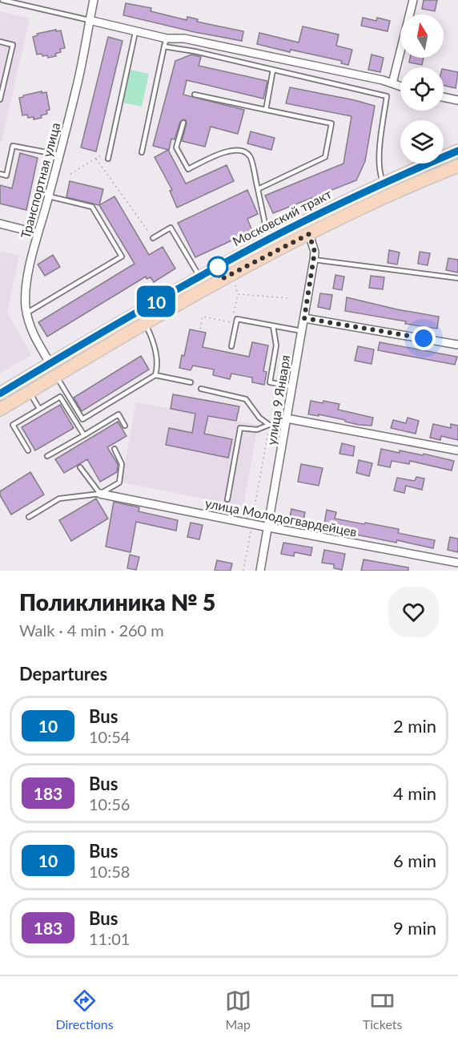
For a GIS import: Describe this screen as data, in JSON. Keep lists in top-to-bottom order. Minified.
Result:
{"streets":{"main road":["Московский тракт"],"street":["Транспортная улица","улица 9 Января","улица Молодогвардейцев"]},"crossings":[["Транспортная улица","Московский тракт"],["Московский тракт","улица 9 Января"],["улица 9 Января","улица Молодогвардейцев"]],"lines":["bus line 10"],"north":"top","page":{"on_map":"10","heading":[["Поликлиника № 5","Walk · 4 min · 260 m"],"Departures"],"list":[{"mark":"10","name":"Bus","note":"10:54","value":"2 min"},{"mark":"183","name":"Bus","note":"10:56","value":"4 min"},{"mark":"10","name":"Bus","note":"10:58","value":"6 min"},{"mark":"183","name":"Bus","note":"11:01","value":"9 min"}],"tabs":["Directions","Map","Tickets"]}}
